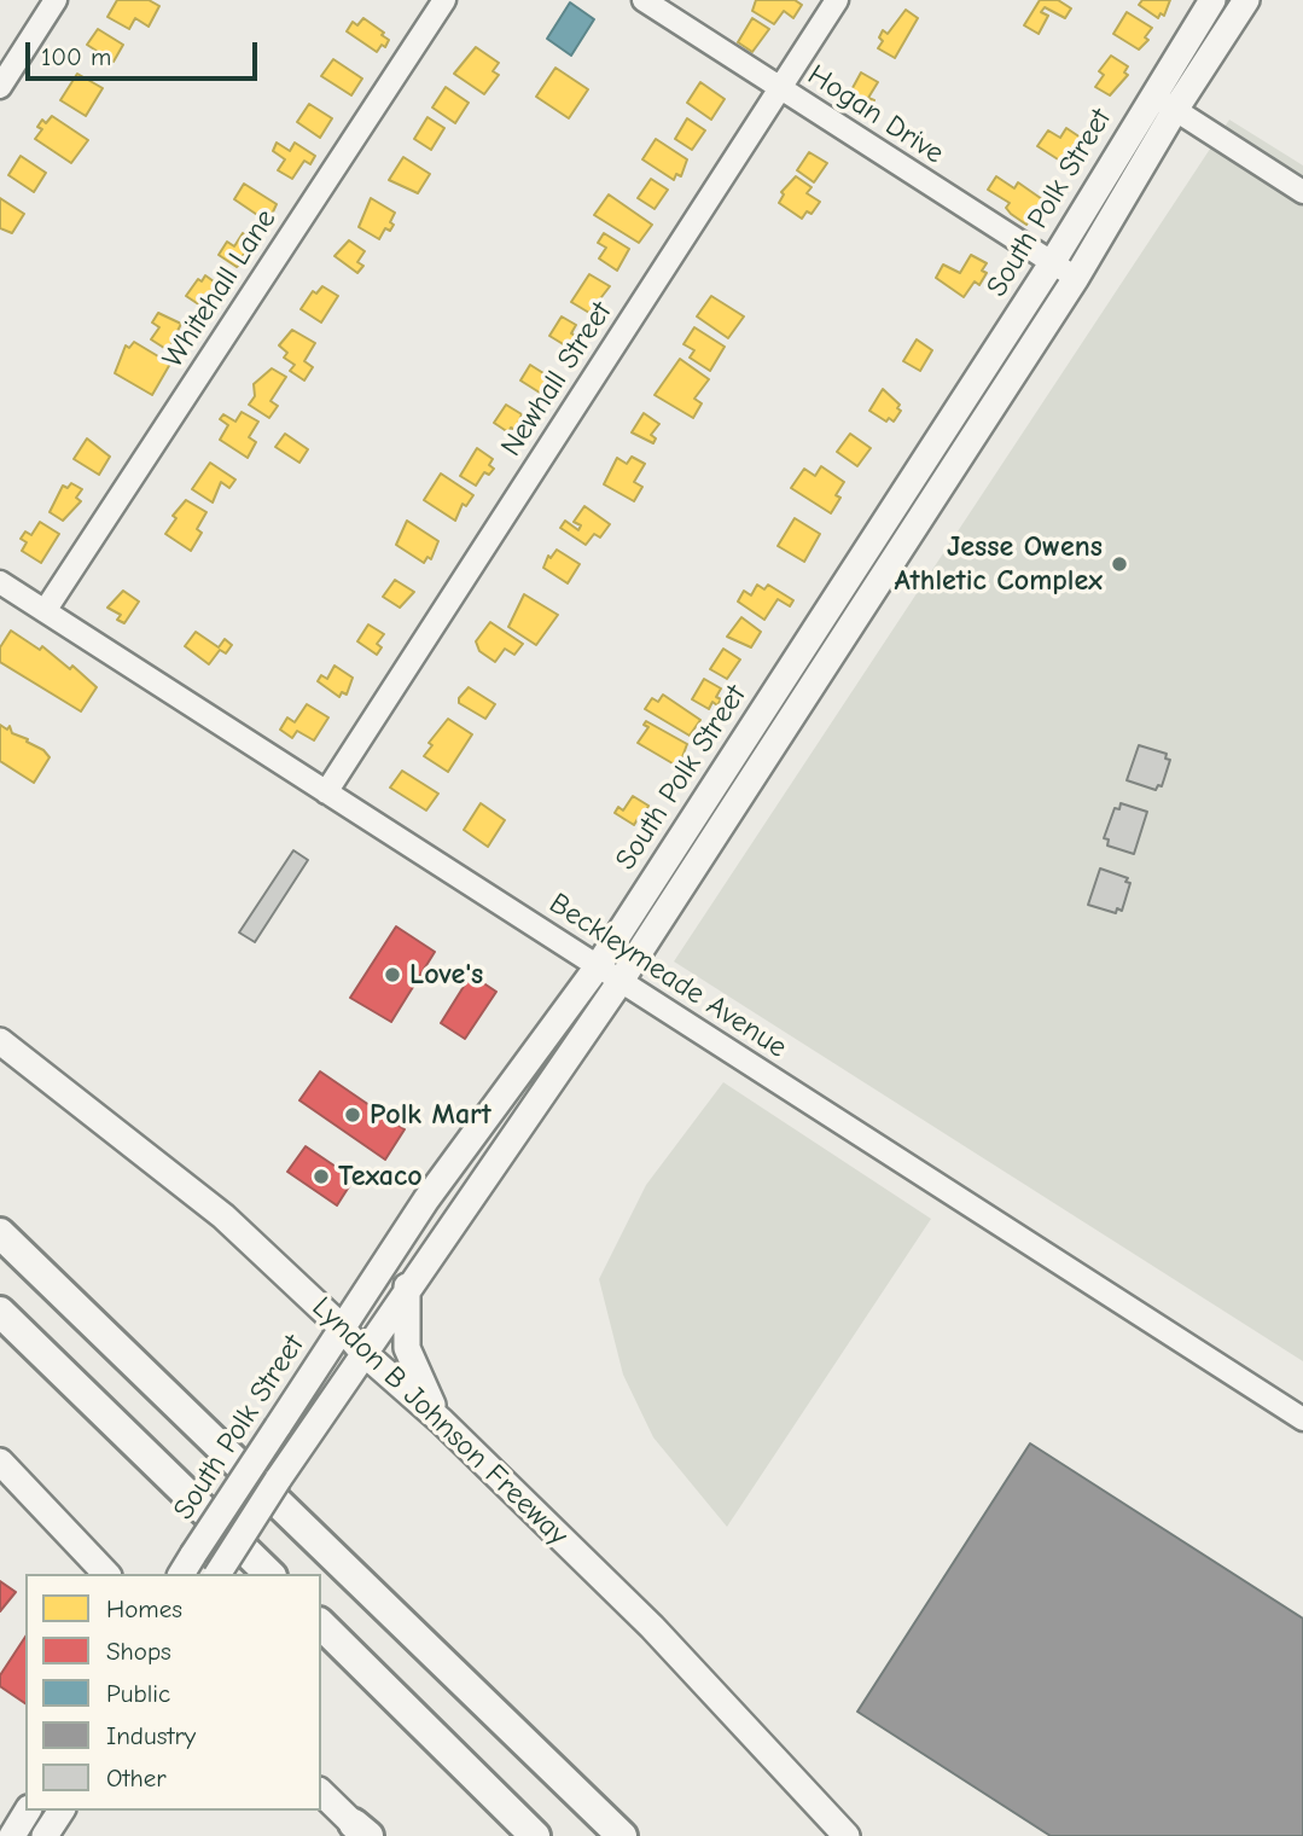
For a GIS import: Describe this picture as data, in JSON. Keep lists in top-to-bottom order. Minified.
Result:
{"streets":{"main road":["South Polk Street","Lyndon B Johnson Freeway"],"street":["Hogan Drive","Whitehall Lane","Newhall Street","Beckleymeade Avenue"]},"crossings":[["Hogan Drive","South Polk Street"],["Hogan Drive","Newhall Street"],["South Polk Street","Beckleymeade Avenue"],["South Polk Street","Lyndon B Johnson Freeway"],["Whitehall Lane","Beckleymeade Avenue"],["Newhall Street","Beckleymeade Avenue"]],"places":["Jesse Owens Athletic Complex","Love's","Polk Mart","Texaco"],"legend":["Homes","Shops","Public","Industry","Other"],"scale_bar":"100 m"}
